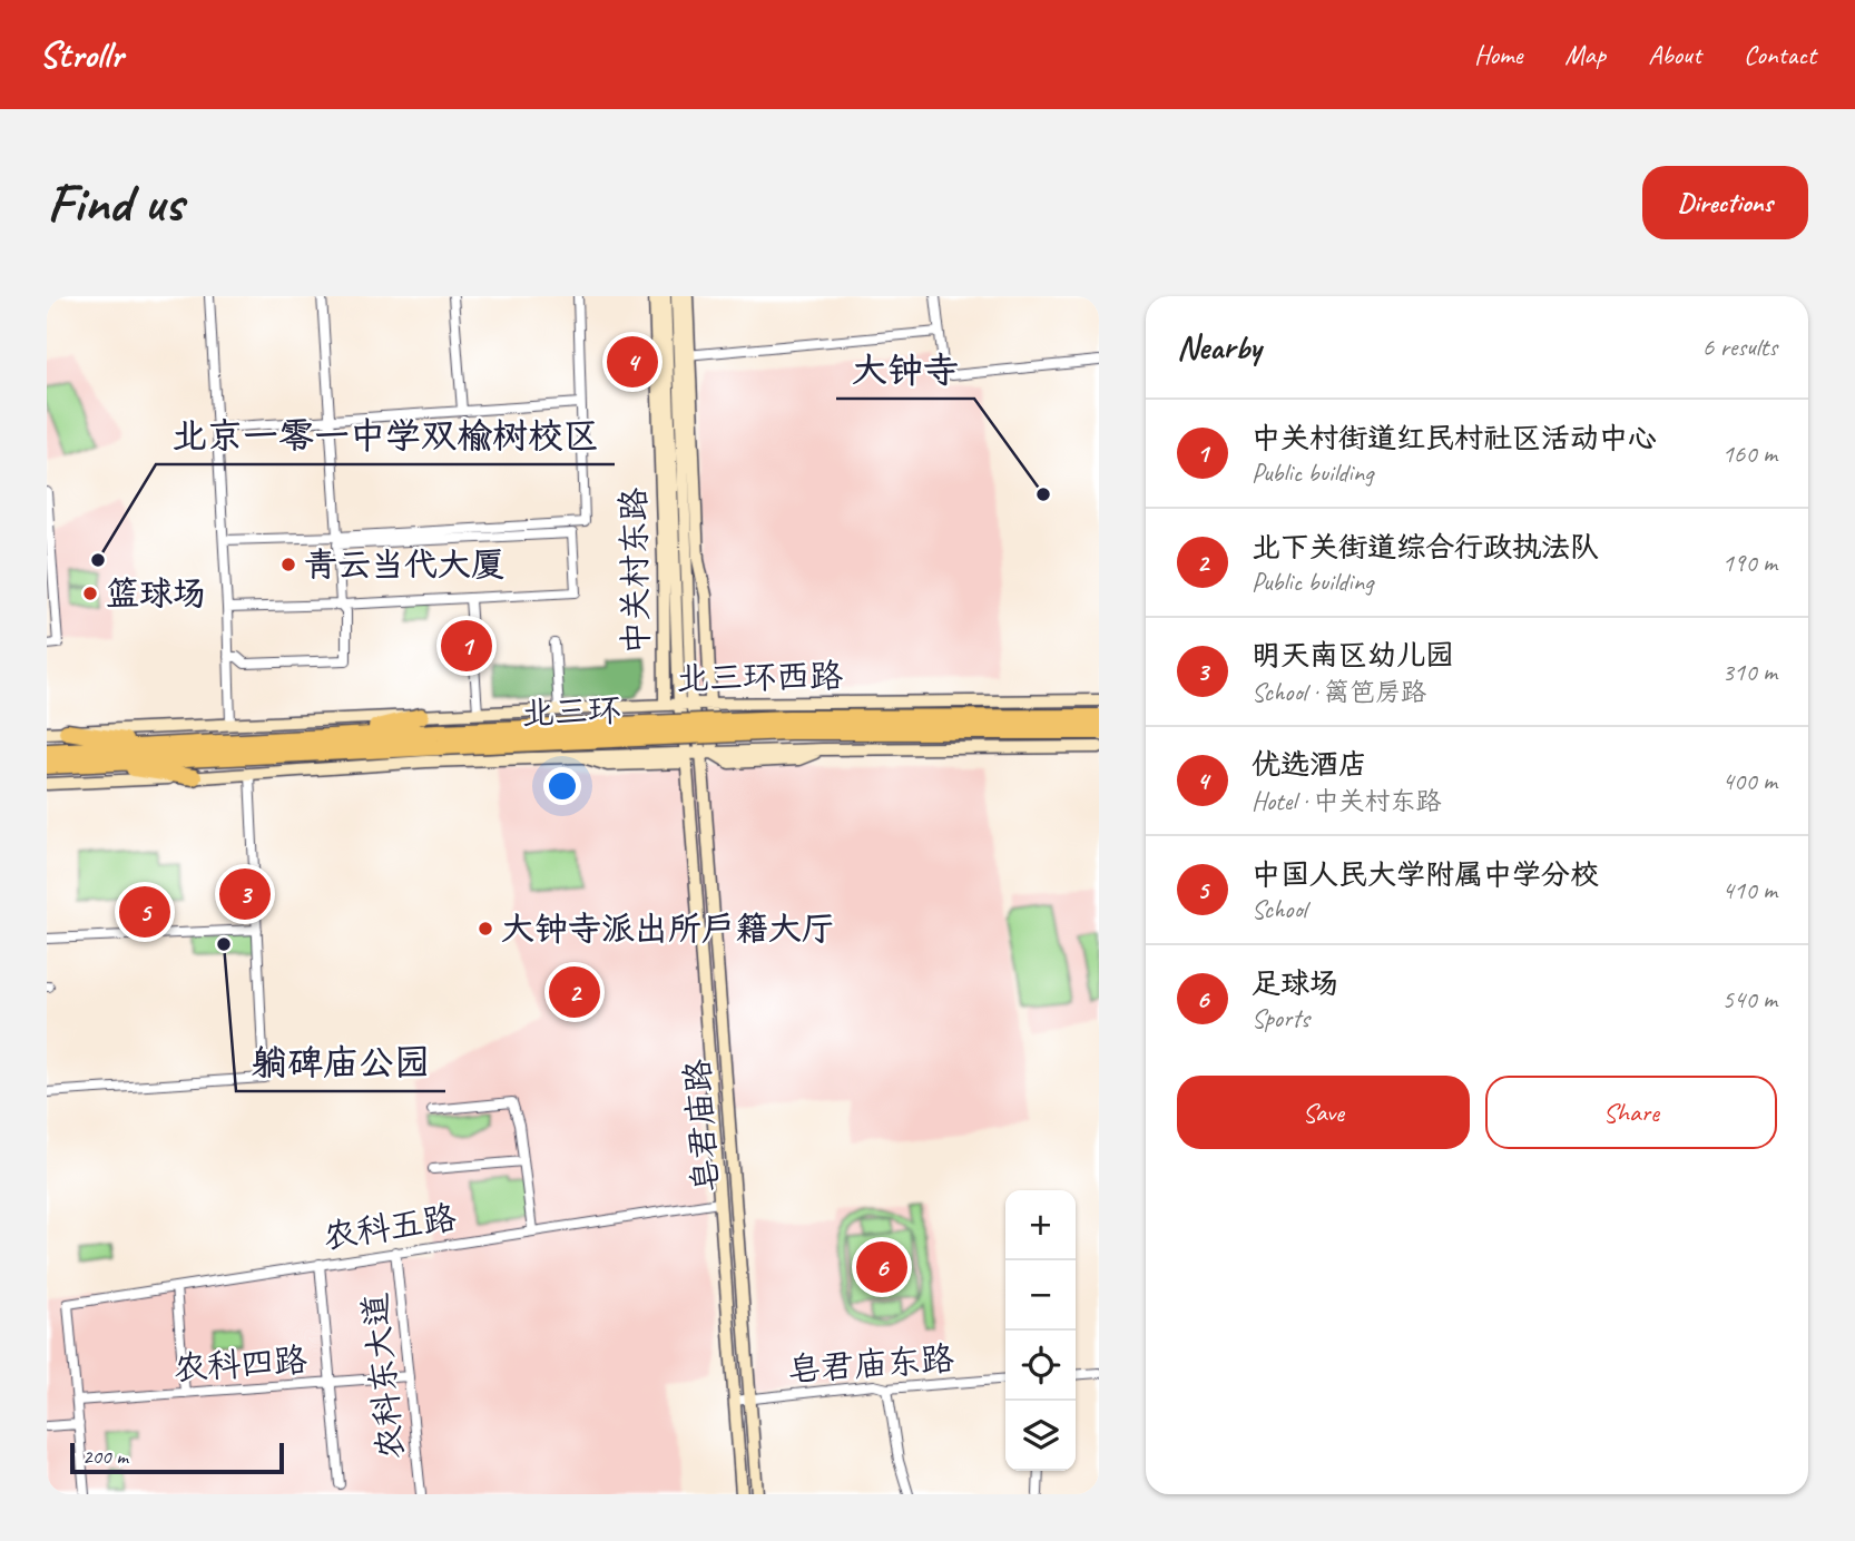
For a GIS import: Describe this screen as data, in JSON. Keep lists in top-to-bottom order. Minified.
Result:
{"streets":{"highway":["北三环"],"street":["中关村东路","北三环西路","皂君庙路","农科五路","农科四路","皂君庙东路","农科东大道"]},"crossings":[["中关村东路","北三环西路"],["中关村东路","皂君庙路"],["北三环西路","皂君庙路"],["皂君庙路","农科五路"],["皂君庙路","皂君庙东路"],["农科五路","农科四路"],["农科五路","农科东大道"],["农科四路","农科东大道"]],"places":["大钟寺","北京一零一中学双榆树校区","青云当代大厦","篮球场","大钟寺派出所户籍大厅","躺碑庙公园"],"scale_bar":"200 m","page":{"header":"Strollr","nav":["Home","Map","About","Contact"],"buttons":["Directions",["Save","Share"]],"title":"Find us","heading":["Nearby","6 results"],"pins":["4","1","3","5","2","6"],"list":[{"mark":"1","name":"中关村街道红民村社区活动中心","note":"Public building","value":"160 m"},{"mark":"2","name":"北下关街道综合行政执法队","note":"Public building","value":"190 m"},{"mark":"3","name":"明天南区幼儿园","note":"School · 篱笆房路","value":"310 m"},{"mark":"4","name":"优选酒店","note":"Hotel · 中关村东路","value":"400 m"},{"mark":"5","name":"中国人民大学附属中学分校","note":"School","value":"410 m"},{"mark":"6","name":"足球场","note":"Sports","value":"540 m"}],"map_buttons":["+","−"],"scale":"200 m"}}
